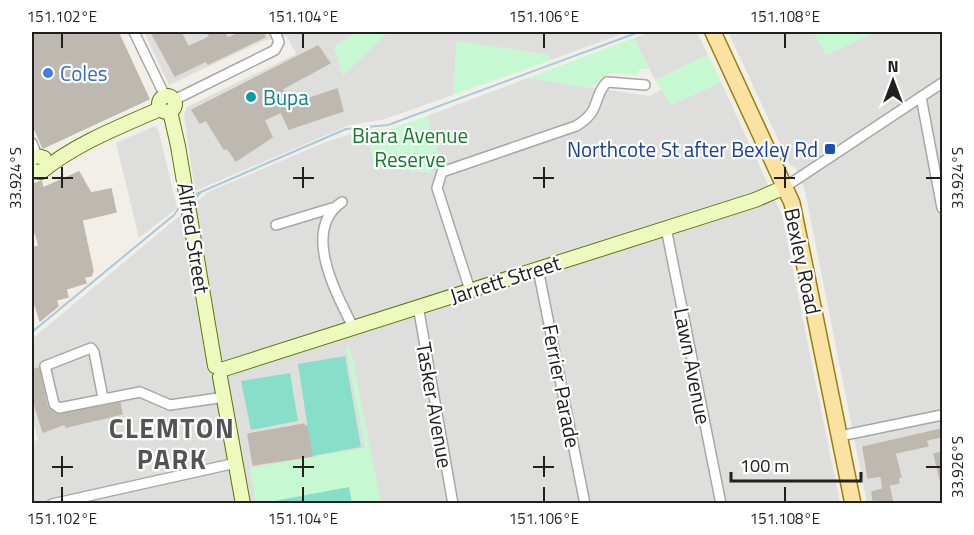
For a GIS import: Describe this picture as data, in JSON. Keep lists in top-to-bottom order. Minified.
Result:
{"streets":{"main road":["Bexley Road"],"street":["Alfred Street","Jarrett Street","Lawn Avenue","Ferrier Parade","Tasker Avenue"]},"crossings":[["Alfred Street","Jarrett Street"],["Bexley Road","Jarrett Street"],["Jarrett Street","Lawn Avenue"],["Jarrett Street","Ferrier Parade"],["Jarrett Street","Tasker Avenue"]],"districts":["CLEMTON PARK"],"parks":["Biara Avenue Reserve"],"places":{"other":["Coles","Bupa"],"transit":["Northcote St after Bexley Rd"]},"scale_bar":"100 m","north":"top","coordinates":["151.102°E","151.104°E","151.106°E","151.108°E","33.924°S","33.926°S"]}
